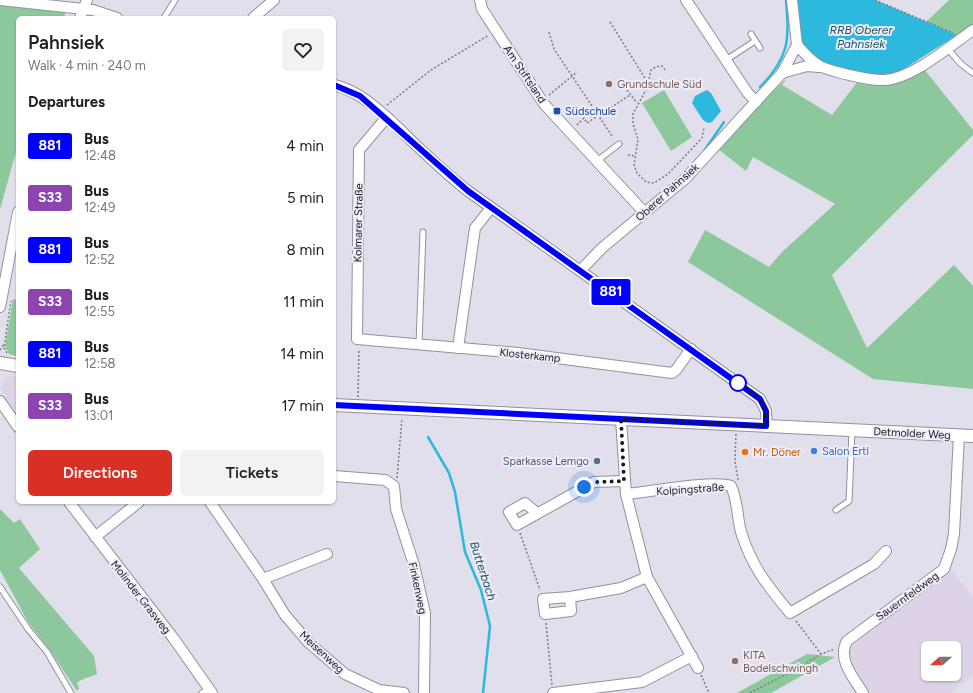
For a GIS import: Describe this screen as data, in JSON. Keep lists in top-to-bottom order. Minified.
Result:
{"streets":{"street":["Am Stiftsland","Oberer Pahnsiek","Kolmarer Straße","Klosterkamp","Detmolder Weg","Kolpingstraße","Finkenweg","Sauernfeldweg","Molinder Grasweg","Meisenweg"]},"crossings":[["Am Stiftsland","Oberer Pahnsiek"],["Kolmarer Straße","Klosterkamp"],["Detmolder Weg","Sauernfeldweg"]],"water":["RRB Oberer Pahnsiek","Butterbach"],"places":{"other":["Grundschule Süd","Salon Ertl","Mr. Döner","Sparkasse Lemgo","KITA Bodelschwingh"],"transit":["Südschule"]},"lines":["bus line 881"],"north":"left","page":{"on_map":"881","heading":[["Pahnsiek","Walk · 4 min · 240 m"],"Departures"],"list":[{"mark":"881","name":"Bus","note":"12:48","value":"4 min"},{"mark":"S33","name":"Bus","note":"12:49","value":"5 min"},{"mark":"881","name":"Bus","note":"12:52","value":"8 min"},{"mark":"S33","name":"Bus","note":"12:55","value":"11 min"},{"mark":"881","name":"Bus","note":"12:58","value":"14 min"},{"mark":"S33","name":"Bus","note":"13:01","value":"17 min"}],"buttons":["Directions","Tickets"]}}
